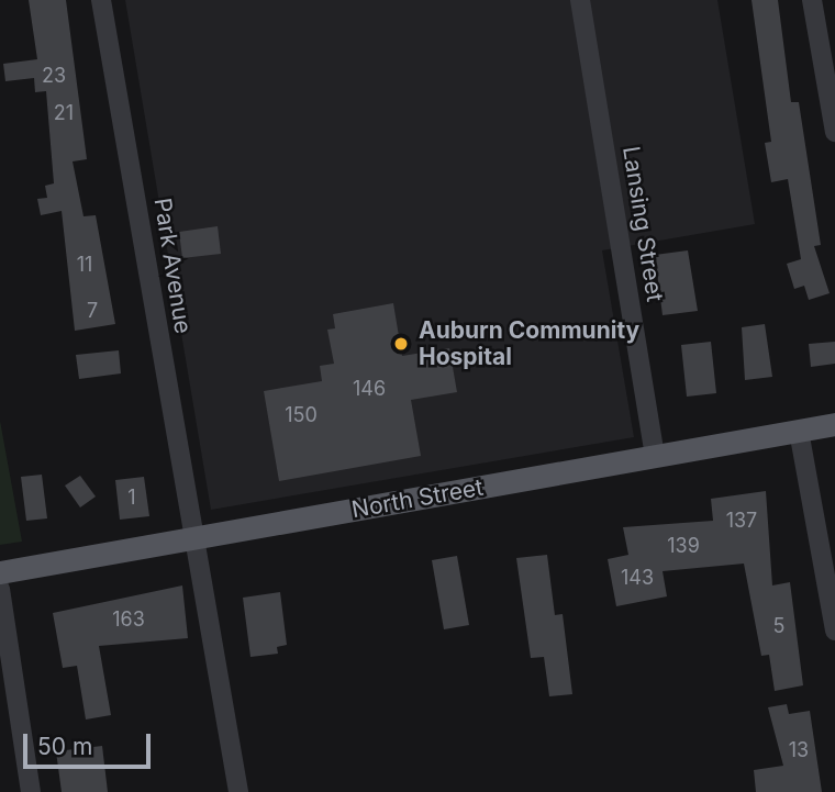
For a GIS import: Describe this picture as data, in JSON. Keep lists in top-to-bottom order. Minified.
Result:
{"streets":{"main road":["North Street"],"street":["Lansing Street","Park Avenue"]},"crossings":[["Lansing Street","North Street"],["Park Avenue","North Street"]],"places":["Auburn Community Hospital"],"house_numbers":["23","21","11","7","146","150","1","137","139","143","163","5","13"],"scale_bar":"50 m"}
